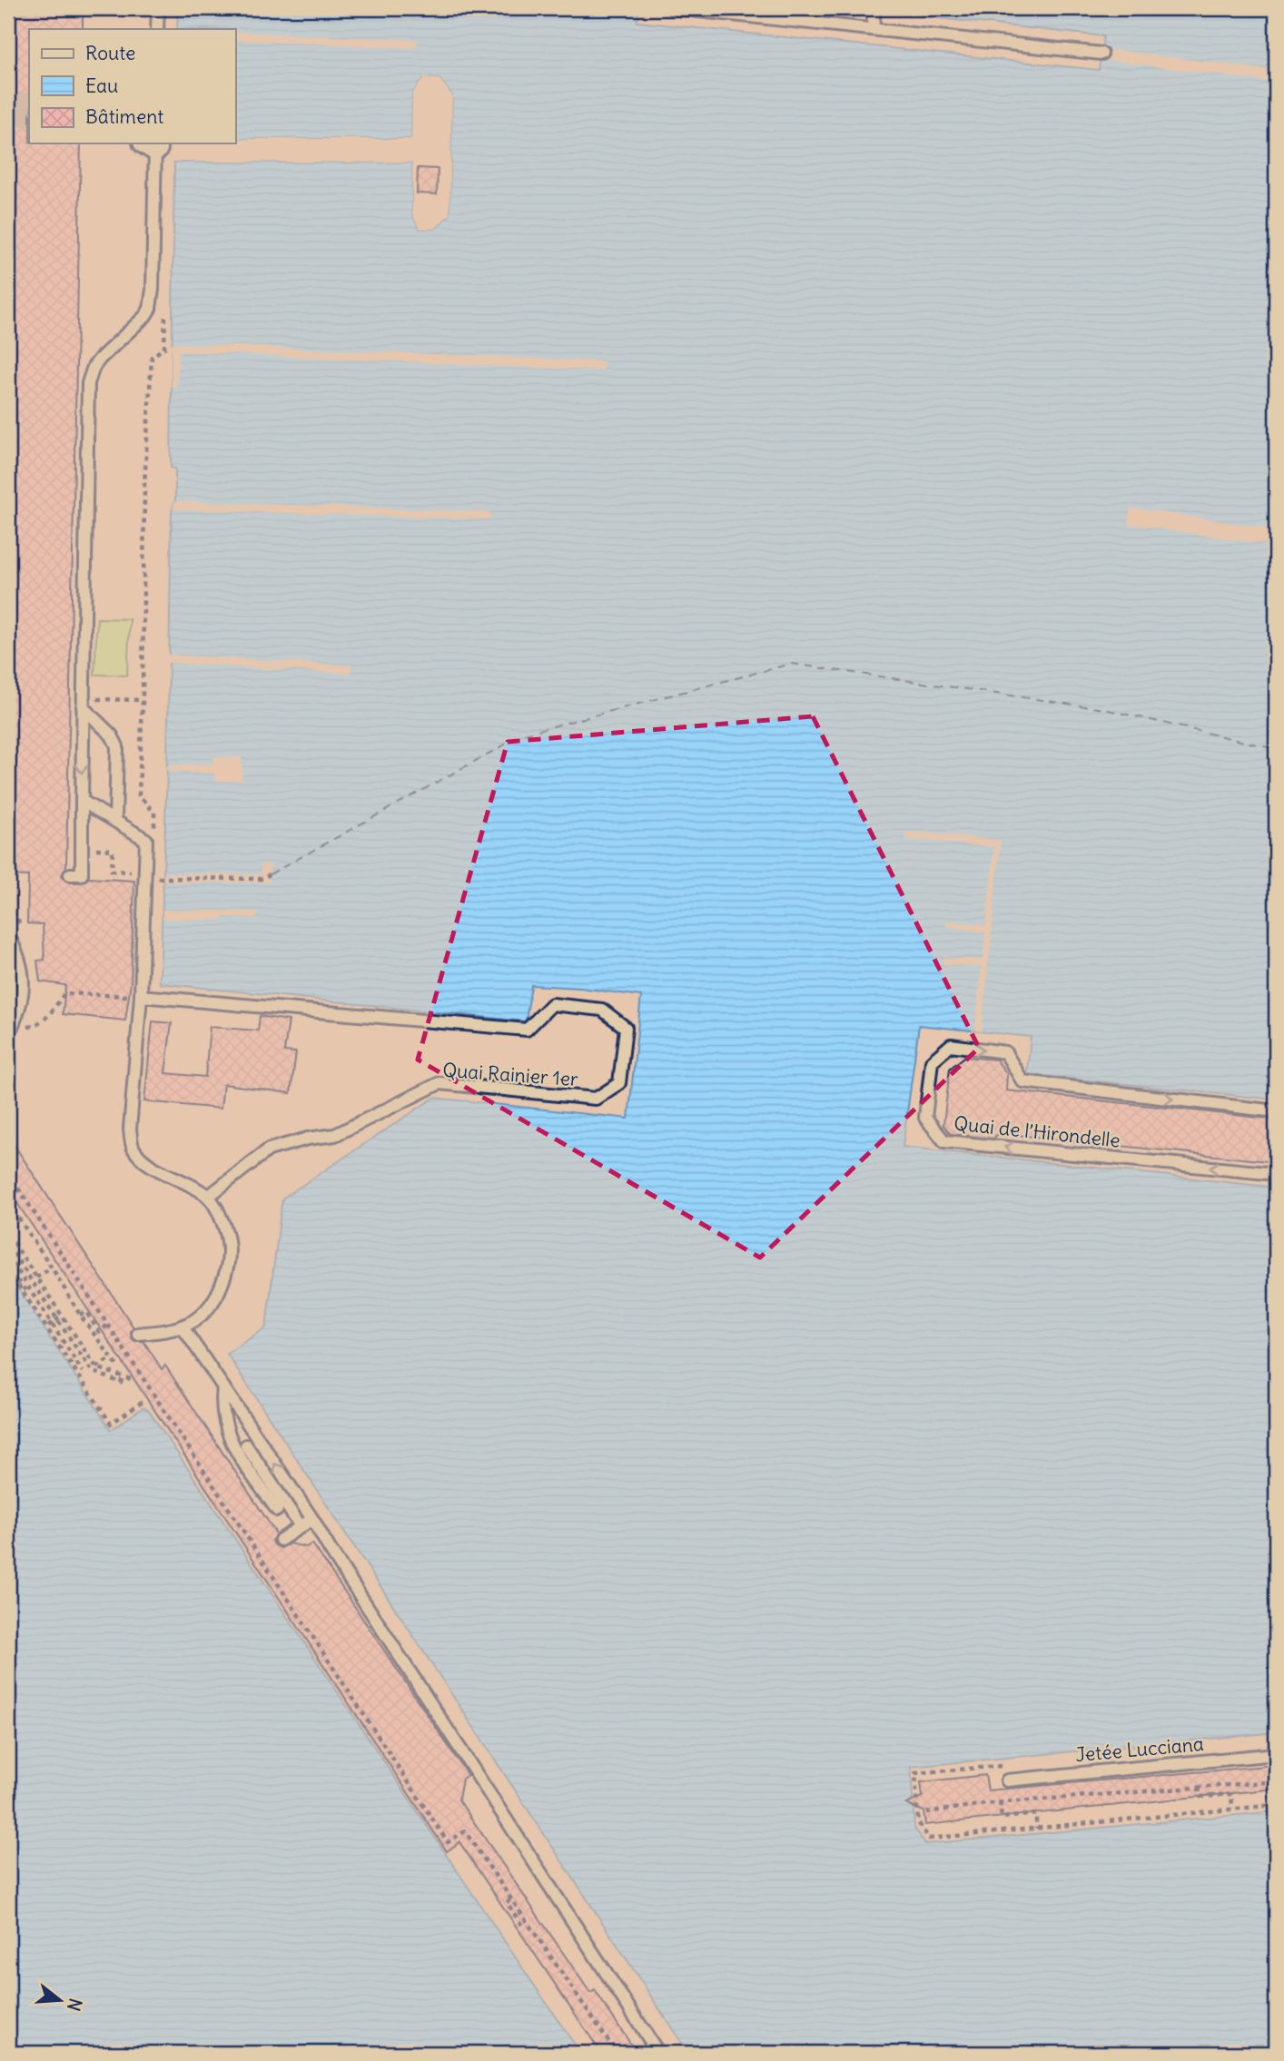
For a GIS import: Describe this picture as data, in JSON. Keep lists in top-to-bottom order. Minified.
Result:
{"streets":{"lane":["Quai Rainier 1er","Quai de l’Hirondelle","Jetée Lucciana"]},"legend":["Route","Eau","Bâtiment"],"north":"right"}
